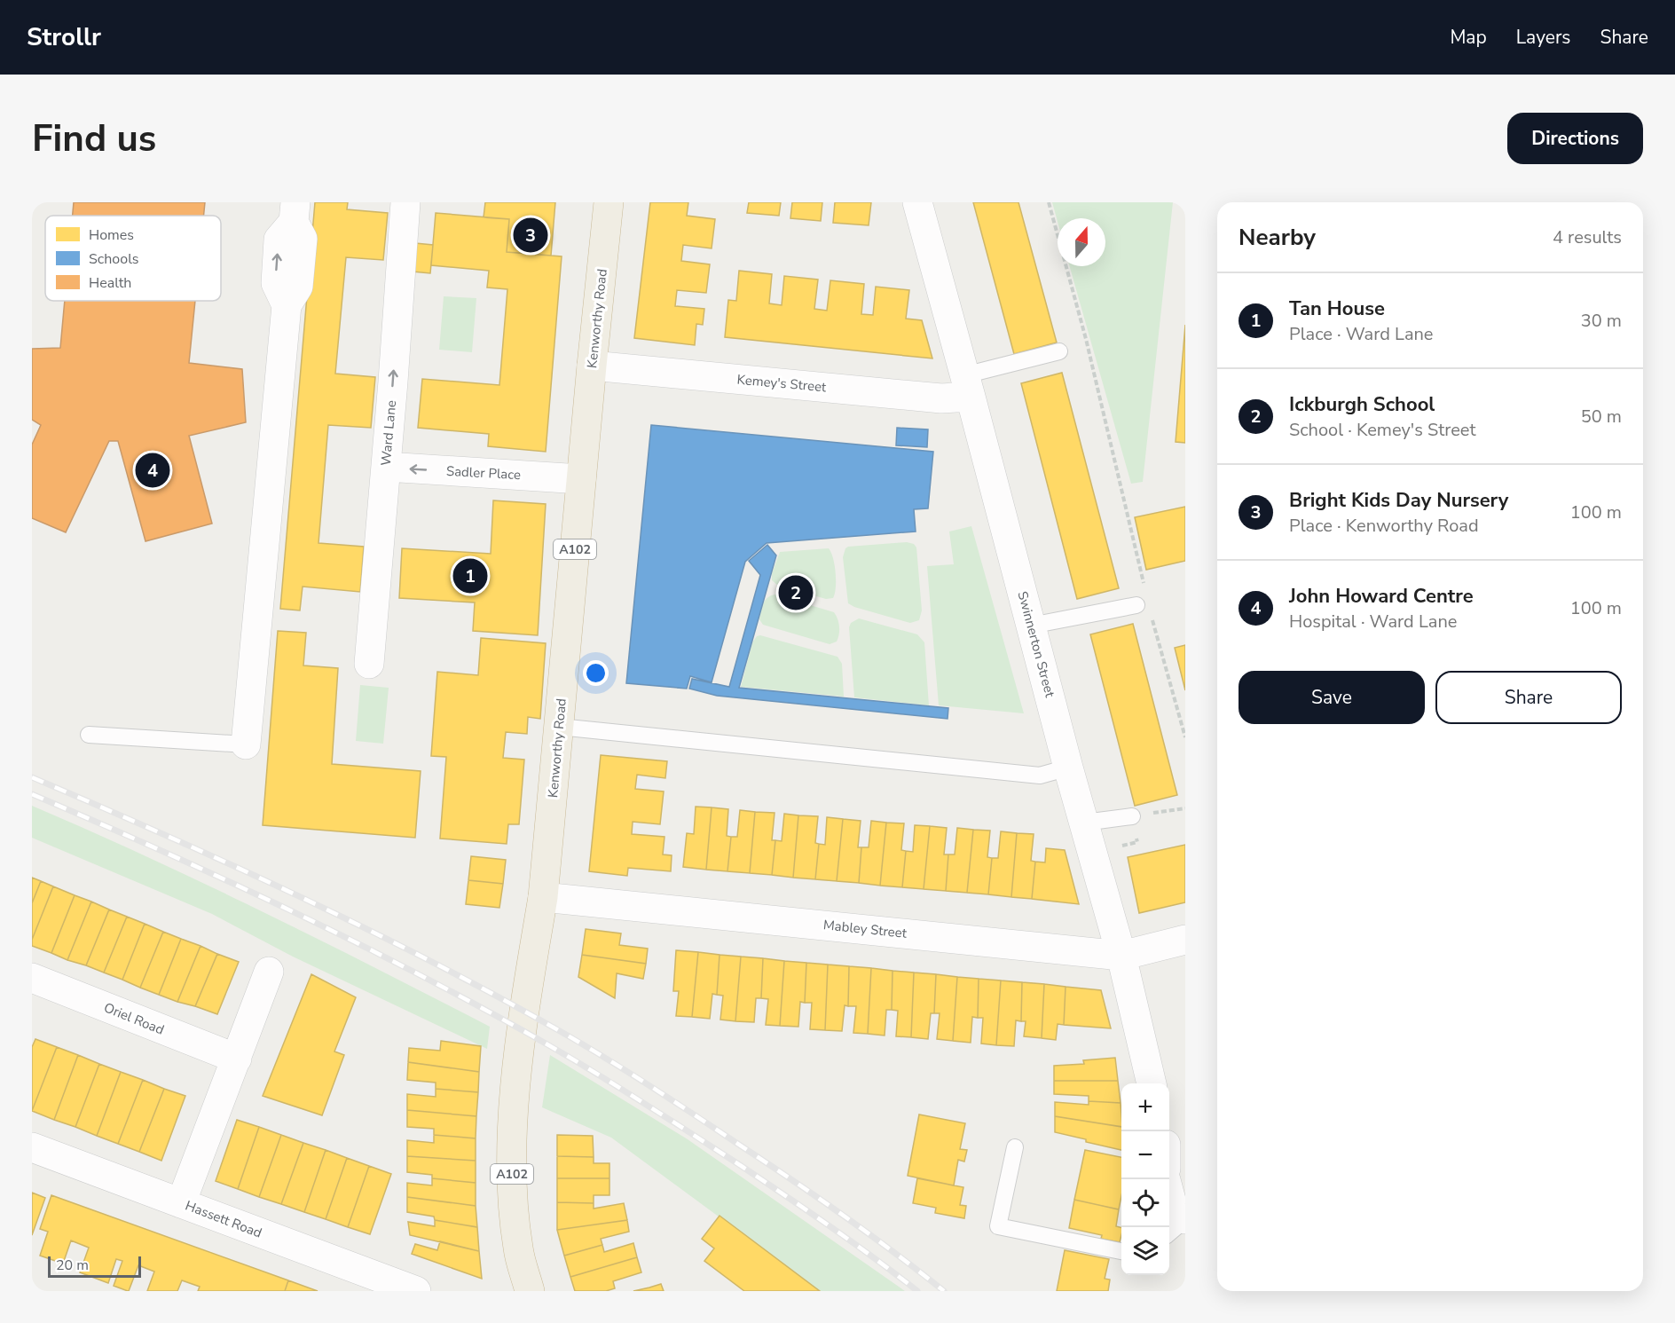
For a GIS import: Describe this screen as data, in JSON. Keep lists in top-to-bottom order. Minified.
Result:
{"streets":{"highway":["Kenworthy Road","A102"],"street":["Kemey's Street","Ward Lane","Sadler Place","Swinnerton Street","Mabley Street","Oriel Road","Hassett Road"]},"crossings":[["Kenworthy Road","Kemey's Street"],["Kenworthy Road","Sadler Place"],["Kenworthy Road","Mabley Street"],["Kemey's Street","Swinnerton Street"],["Ward Lane","Sadler Place"],["Swinnerton Street","Mabley Street"]],"one_way":["Sadler Place"],"legend":["Homes","Schools","Health"],"scale_bar":"20 m","north":"top","page":{"header":"Strollr","nav":["Map","Layers","Share"],"buttons":["Directions",["Save","Share"]],"title":"Find us","heading":["Nearby","4 results"],"pins":["3","4","1","2"],"list":[{"mark":"1","name":"Tan House","note":"Place · Ward Lane","value":"30 m"},{"mark":"2","name":"Ickburgh School","note":"School · Kemey's Street","value":"50 m"},{"mark":"3","name":"Bright Kids Day Nursery","note":"Place · Kenworthy Road","value":"100 m"},{"mark":"4","name":"John Howard Centre","note":"Hospital · Ward Lane","value":"100 m"}],"map_buttons":["+","−"],"scale":"20 m"}}
